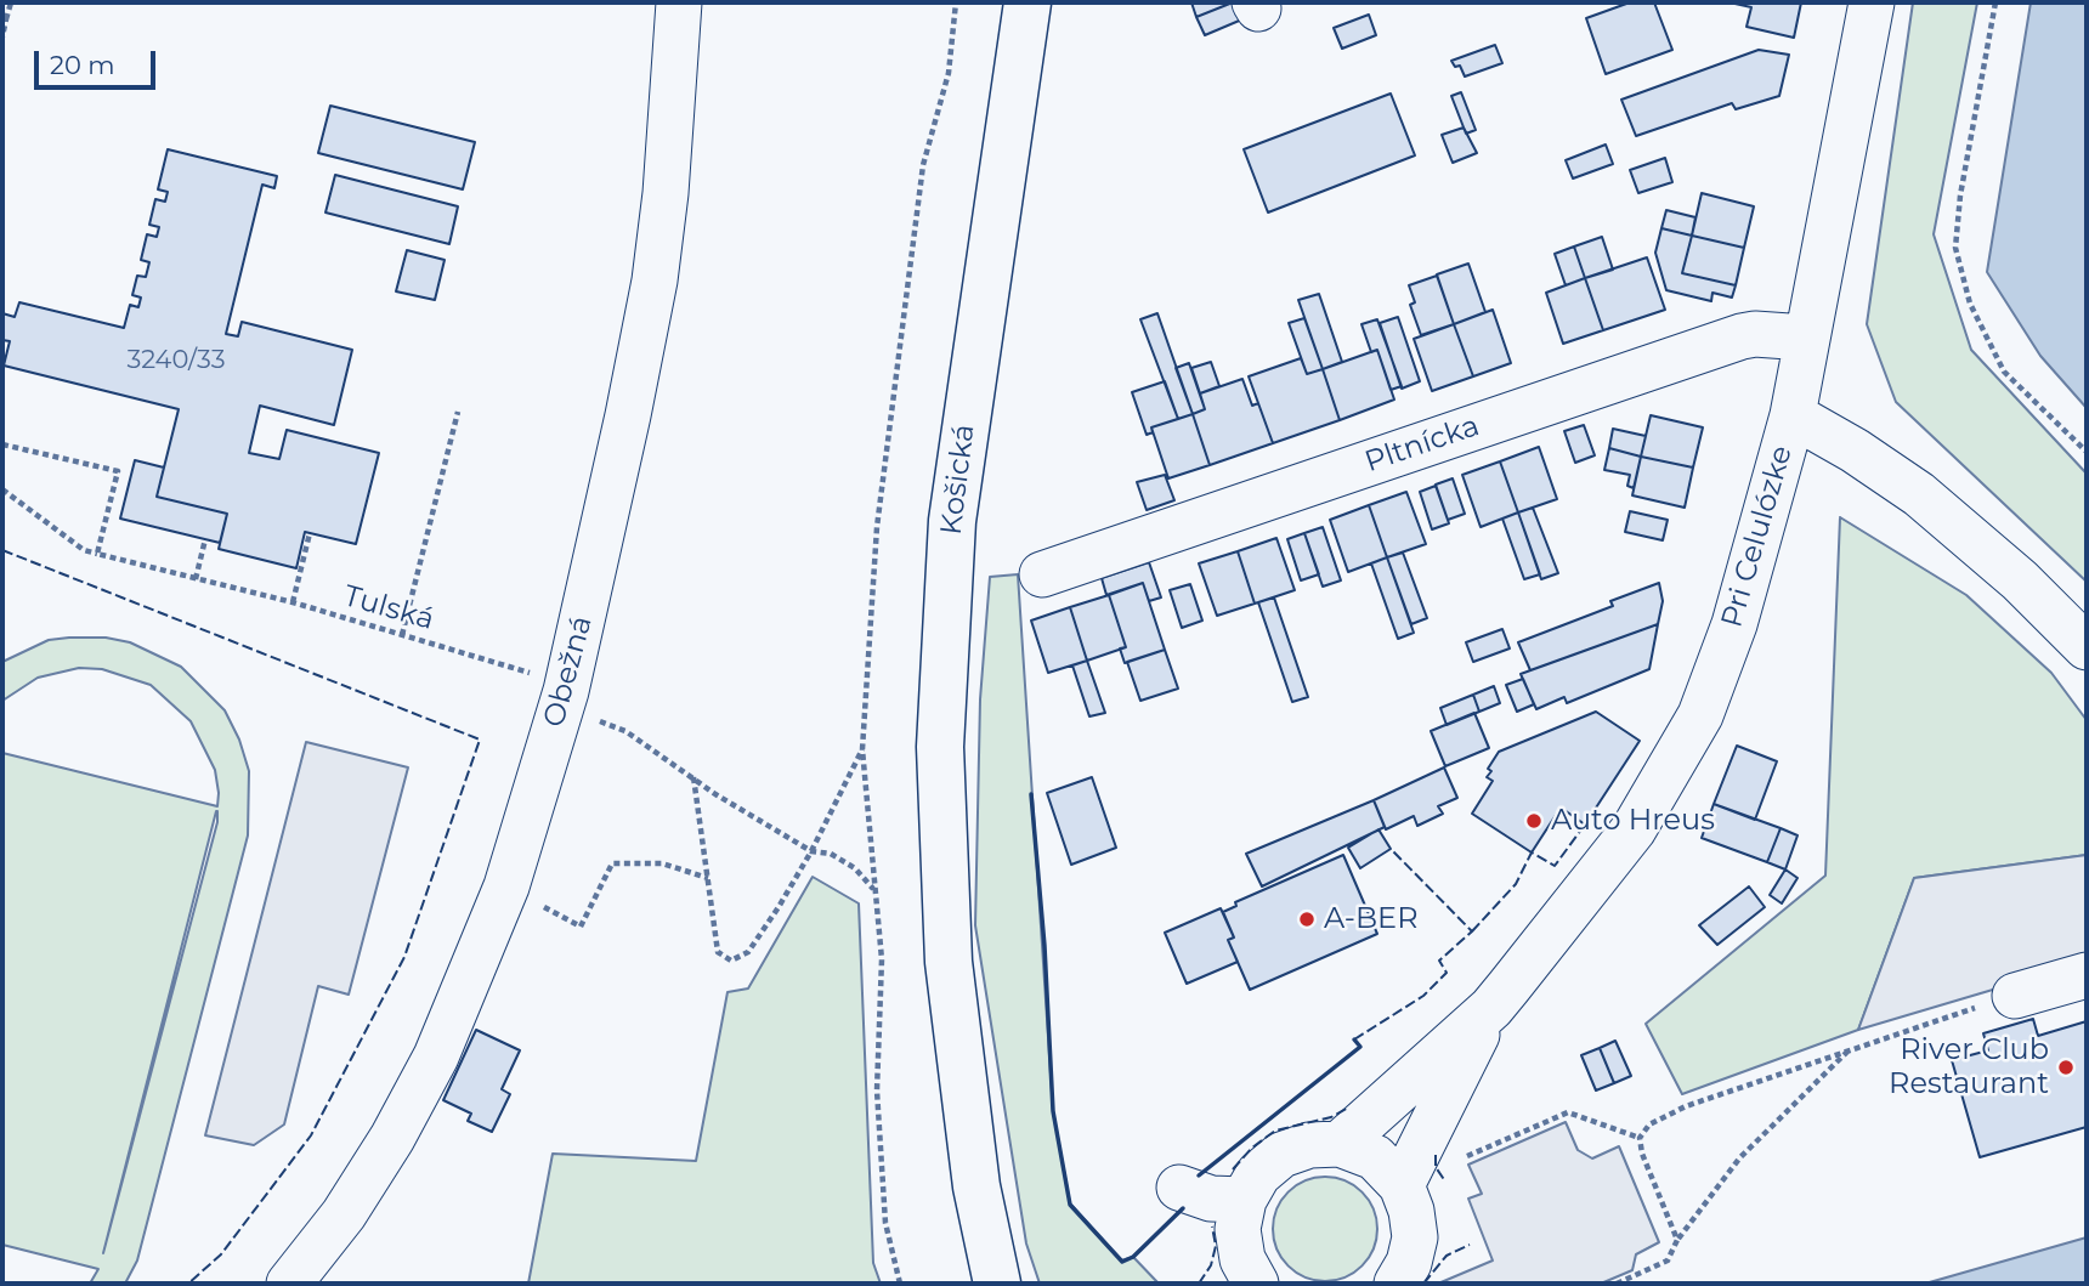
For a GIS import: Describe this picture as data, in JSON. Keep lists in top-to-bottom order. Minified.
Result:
{"streets":{"main road":["Košická"],"street":["Pltnícka","Pri Celulózke","Obežná"],"path":["Tulská"]},"crossings":[["Pltnícka","Pri Celulózke"],["Tulská","Obežná"]],"places":["Auto Hreus","A-BER","River Club Restaurant"],"house_numbers":["3240/33"],"scale_bar":"20 m"}
